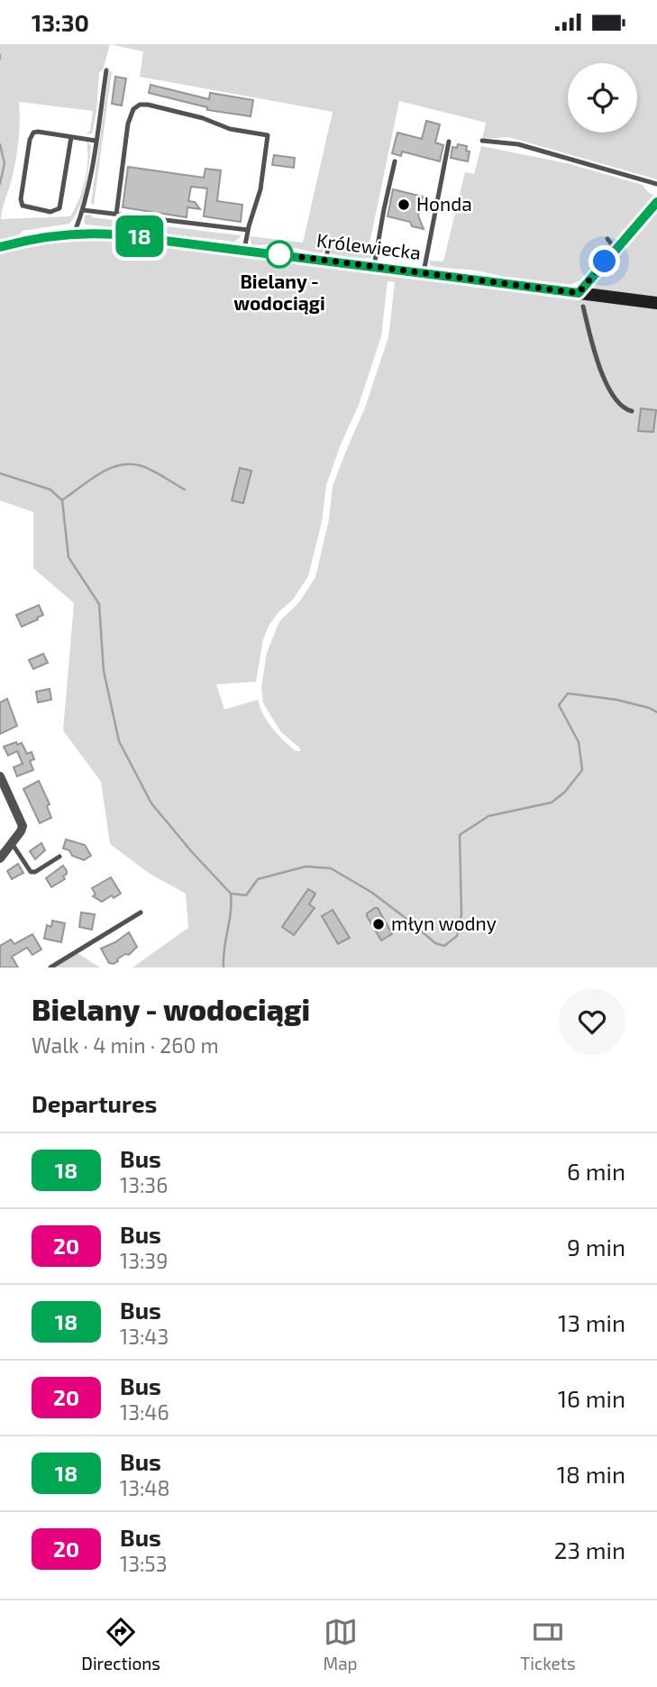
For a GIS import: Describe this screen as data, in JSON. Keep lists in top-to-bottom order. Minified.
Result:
{"streets":{"main road":["Królewiecka"]},"places":["Honda","Bielany - wodociągi","młyn wodny"],"lines":["bus line 18"],"page":{"status":"13:30","on_map":"18","heading":[["Bielany - wodociągi","Walk · 4 min · 260 m"],"Departures"],"list":[{"mark":"18","name":"Bus","note":"13:36","value":"6 min"},{"mark":"20","name":"Bus","note":"13:39","value":"9 min"},{"mark":"18","name":"Bus","note":"13:43","value":"13 min"},{"mark":"20","name":"Bus","note":"13:46","value":"16 min"},{"mark":"18","name":"Bus","note":"13:48","value":"18 min"},{"mark":"20","name":"Bus","note":"13:53","value":"23 min"}],"tabs":["Directions","Map","Tickets"]}}
